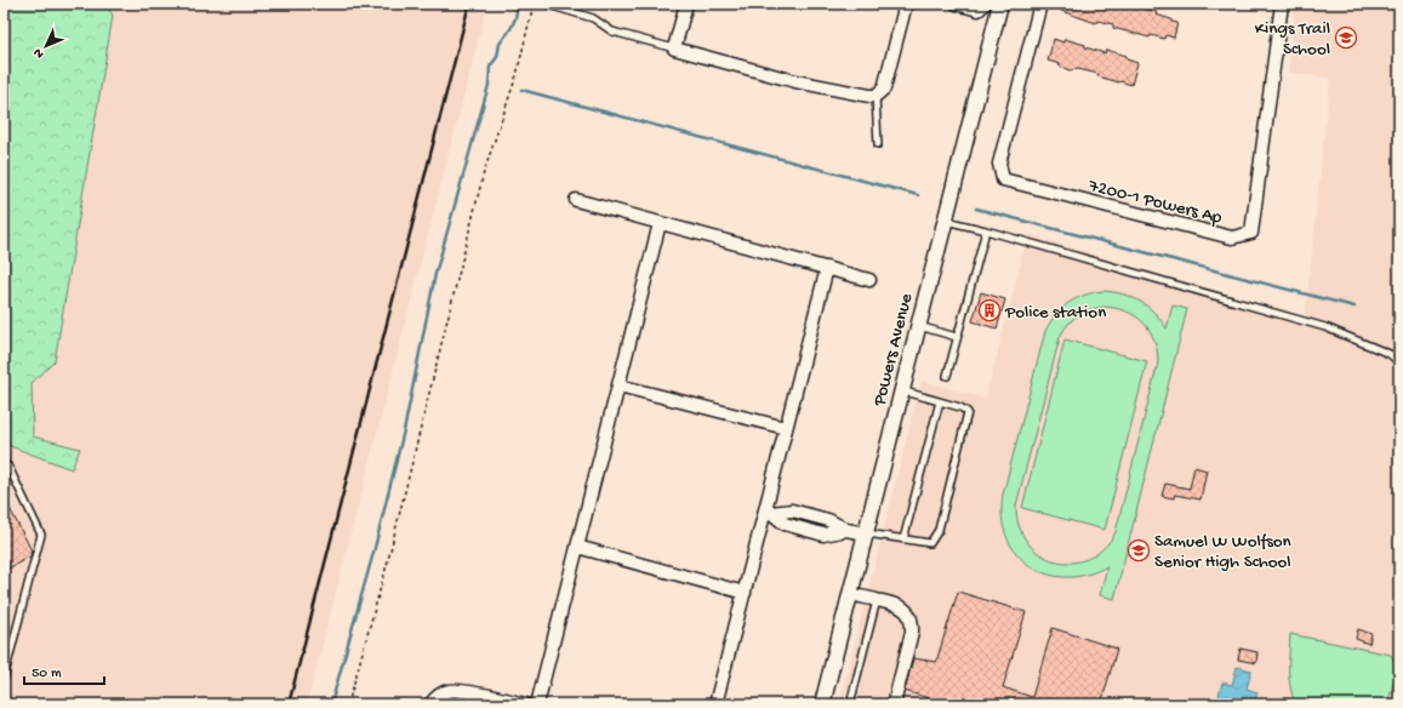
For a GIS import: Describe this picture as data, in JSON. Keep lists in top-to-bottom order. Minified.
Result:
{"streets":{"street":["7200-1 Powers Ap","Powers Avenue"]},"places":{"school or university":["Kings Trail School","Samuel W Wolfson Senior High School"],"building":["Police station"]},"scale_bar":"50 m","north":"bottom left"}
